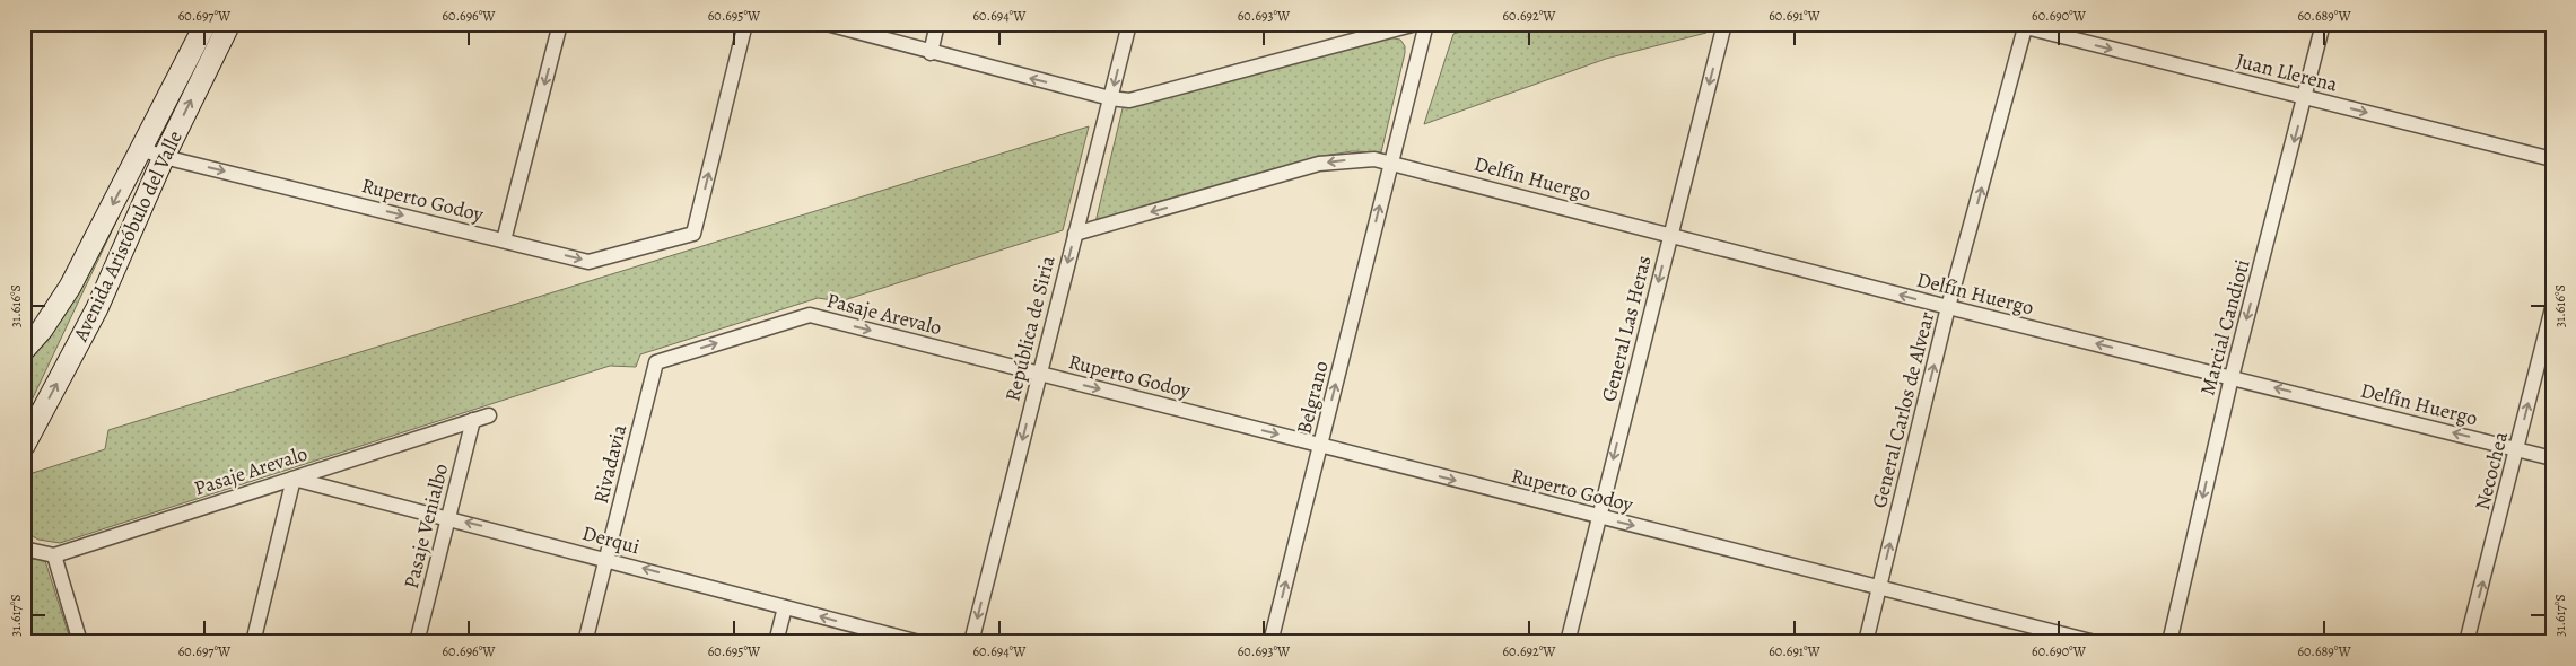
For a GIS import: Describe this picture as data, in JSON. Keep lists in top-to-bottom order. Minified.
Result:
{"streets":{"main road":["Avenida Aristóbulo del Valle"],"street":["Juan Llerena","Delfín Huergo","Ruperto Godoy","Pasaje Arevalo","Marcial Candioti","República de Siria","General Las Heras","Belgrano","General Carlos de Alvear","Rivadavia","Necochea","Pasaje Venialbo","Derqui"]},"crossings":[["Juan Llerena","Marcial Candioti"],["Juan Llerena","General Carlos de Alvear"],["Delfín Huergo","Marcial Candioti"],["Delfín Huergo","General Las Heras"],["Delfín Huergo","Belgrano"],["Delfín Huergo","General Carlos de Alvear"],["Delfín Huergo","Necochea"],["Ruperto Godoy","Avenida Aristóbulo del Valle"],["Ruperto Godoy","Pasaje Arevalo"],["Ruperto Godoy","República de Siria"],["Ruperto Godoy","General Las Heras"],["Ruperto Godoy","Belgrano"],["Ruperto Godoy","General Carlos de Alvear"],["Pasaje Arevalo","República de Siria"],["Pasaje Arevalo","Rivadavia"],["Pasaje Arevalo","Pasaje Venialbo"],["Pasaje Arevalo","Derqui"],["Rivadavia","Derqui"],["Pasaje Venialbo","Derqui"]],"one_way":["Juan Llerena","Delfín Huergo","Ruperto Godoy","Pasaje Arevalo","Marcial Candioti","República de Siria","General Las Heras","Belgrano","General Carlos de Alvear","Necochea","Derqui"],"coordinates":["60.697°W","60.696°W","60.695°W","60.694°W","60.693°W","60.692°W","60.691°W","60.690°W","60.689°W","31.616°S","31.617°S"]}
